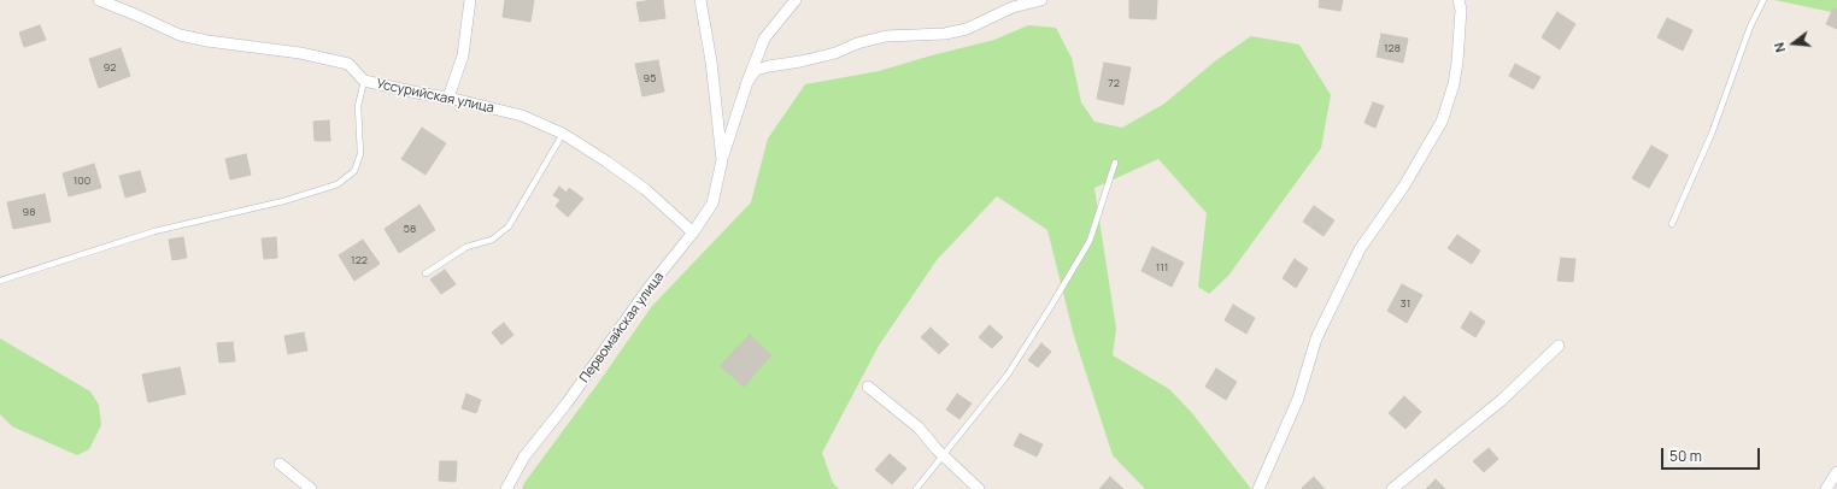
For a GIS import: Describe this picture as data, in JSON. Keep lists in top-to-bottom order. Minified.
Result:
{"streets":{"street":["Уссурийская улица","Первомайская улица"]},"crossings":[["Уссурийская улица","Первомайская улица"]],"house_numbers":["128","92","95","72","100","98","58","122","111","31"],"scale_bar":"50 m","north":"left"}
